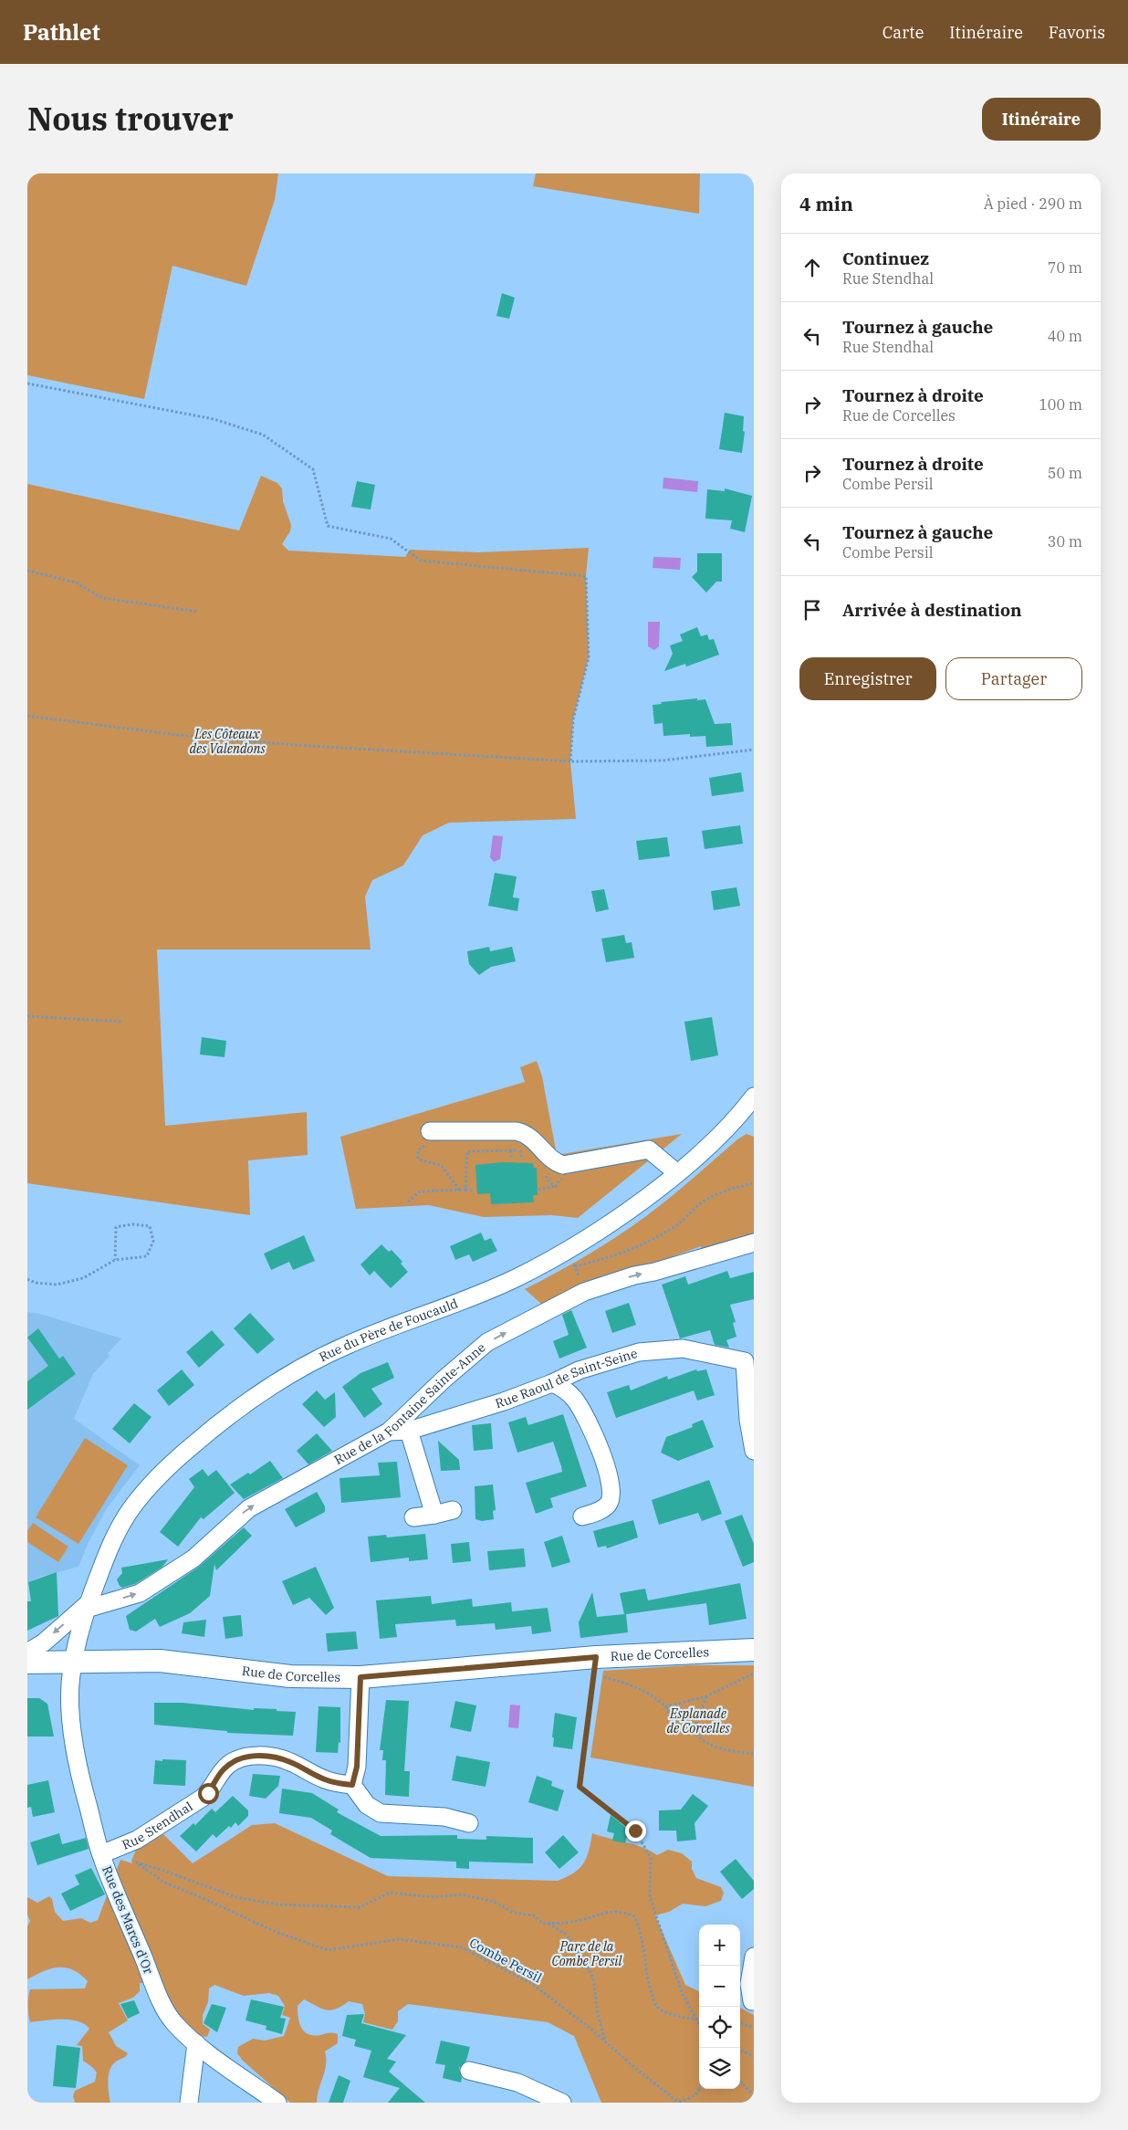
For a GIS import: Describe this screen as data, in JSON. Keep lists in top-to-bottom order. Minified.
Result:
{"streets":{"main road":["Rue de Corcelles"],"street":["Rue du Père de Foucauld","Rue Raoul de Saint-Seine","Rue de la Fontaine Sainte-Anne","Rue Stendhal","Rue des Marcs d'Or"],"path":["Combe Persil"]},"crossings":[["Rue du Père de Foucauld","Rue de la Fontaine Sainte-Anne"],["Rue du Père de Foucauld","Rue de Corcelles"],["Rue du Père de Foucauld","Rue des Marcs d'Or"],["Rue Raoul de Saint-Seine","Rue de la Fontaine Sainte-Anne"],["Rue de Corcelles","Rue des Marcs d'Or"],["Rue Stendhal","Rue des Marcs d'Or"],["Rue Stendhal","Combe Persil"]],"one_way":["Rue de la Fontaine Sainte-Anne"],"parks":["Les Côteaux des Valendons","Esplanade de Corcelles","Parc de la Combe Persil"],"page":{"header":"Pathlet","nav":["Carte","Itinéraire","Favoris"],"title":"Nous trouver","buttons":["Itinéraire",["Enregistrer","Partager"]],"heading":["4 min","À pied · 290 m"],"list":[["Continuez","Rue Stendhal","70 m"],["Tournez à gauche","Rue Stendhal","40 m"],["Tournez à droite","Rue de Corcelles","100 m"],["Tournez à droite","Combe Persil","50 m"],["Tournez à gauche","Combe Persil","30 m"],"Arrivée à destination"],"map_buttons":["+","−"]}}
